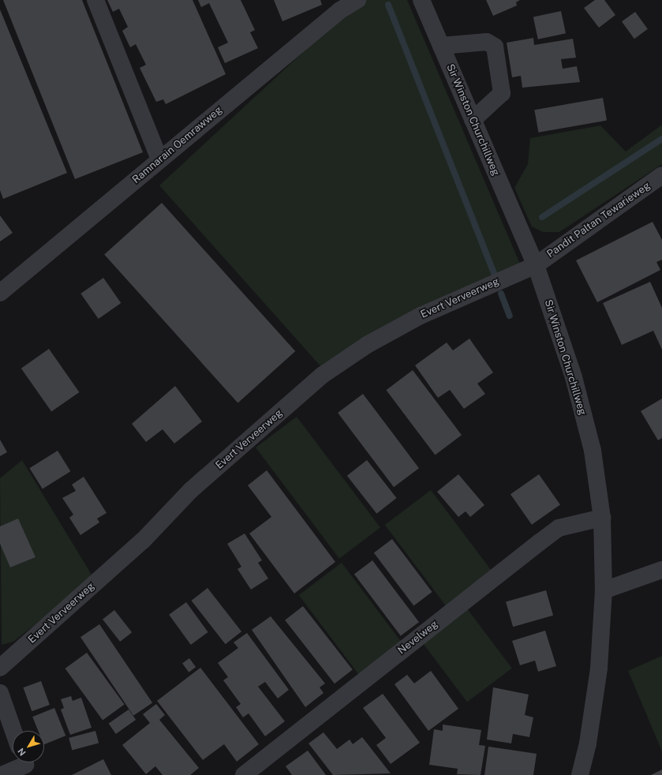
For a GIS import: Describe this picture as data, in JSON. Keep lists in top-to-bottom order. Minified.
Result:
{"streets":{"street":["Sir Winston Churchillweg","Ramnarain Oemrawweg","Pandit Paltan Tewarieweg","Evert Verveerweg","Nevelweg"]},"crossings":[["Sir Winston Churchillweg","Pandit Paltan Tewarieweg"],["Sir Winston Churchillweg","Evert Verveerweg"],["Sir Winston Churchillweg","Nevelweg"],["Pandit Paltan Tewarieweg","Evert Verveerweg"]],"north":"bottom left"}
